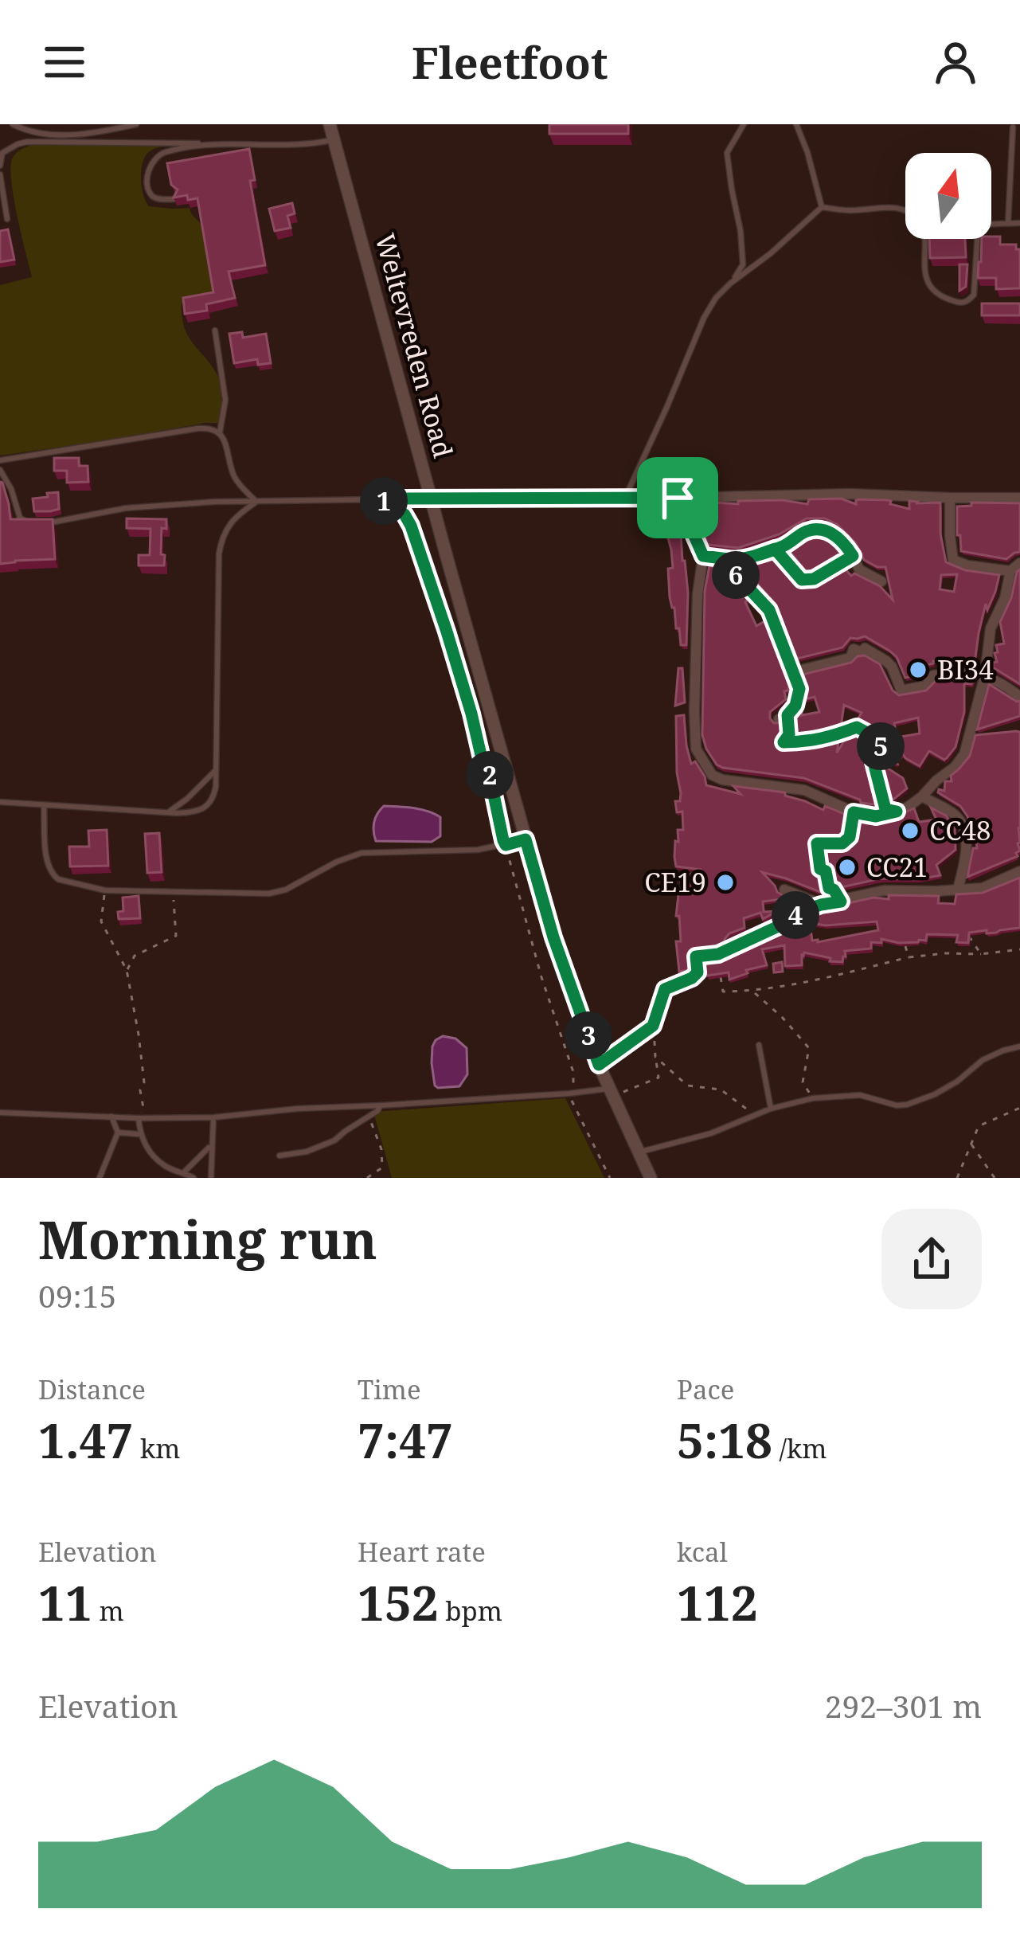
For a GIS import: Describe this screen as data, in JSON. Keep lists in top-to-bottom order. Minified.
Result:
{"streets":{"street":["Weltevreden Road"]},"places":["BI34","CC48","CC21","CE19"],"north":"top","page":{"header":"Fleetfoot","pins":["1","6","5","2","4","3"],"heading":["Morning run","09:15"],"stats":[["Distance","1.47 km"],["Time","7:47"],["Pace","5:18 /km"],["Elevation","11 m"],["Heart rate","152 bpm"],["kcal","112"]],"chart":["Elevation","292–301 m"]}}
